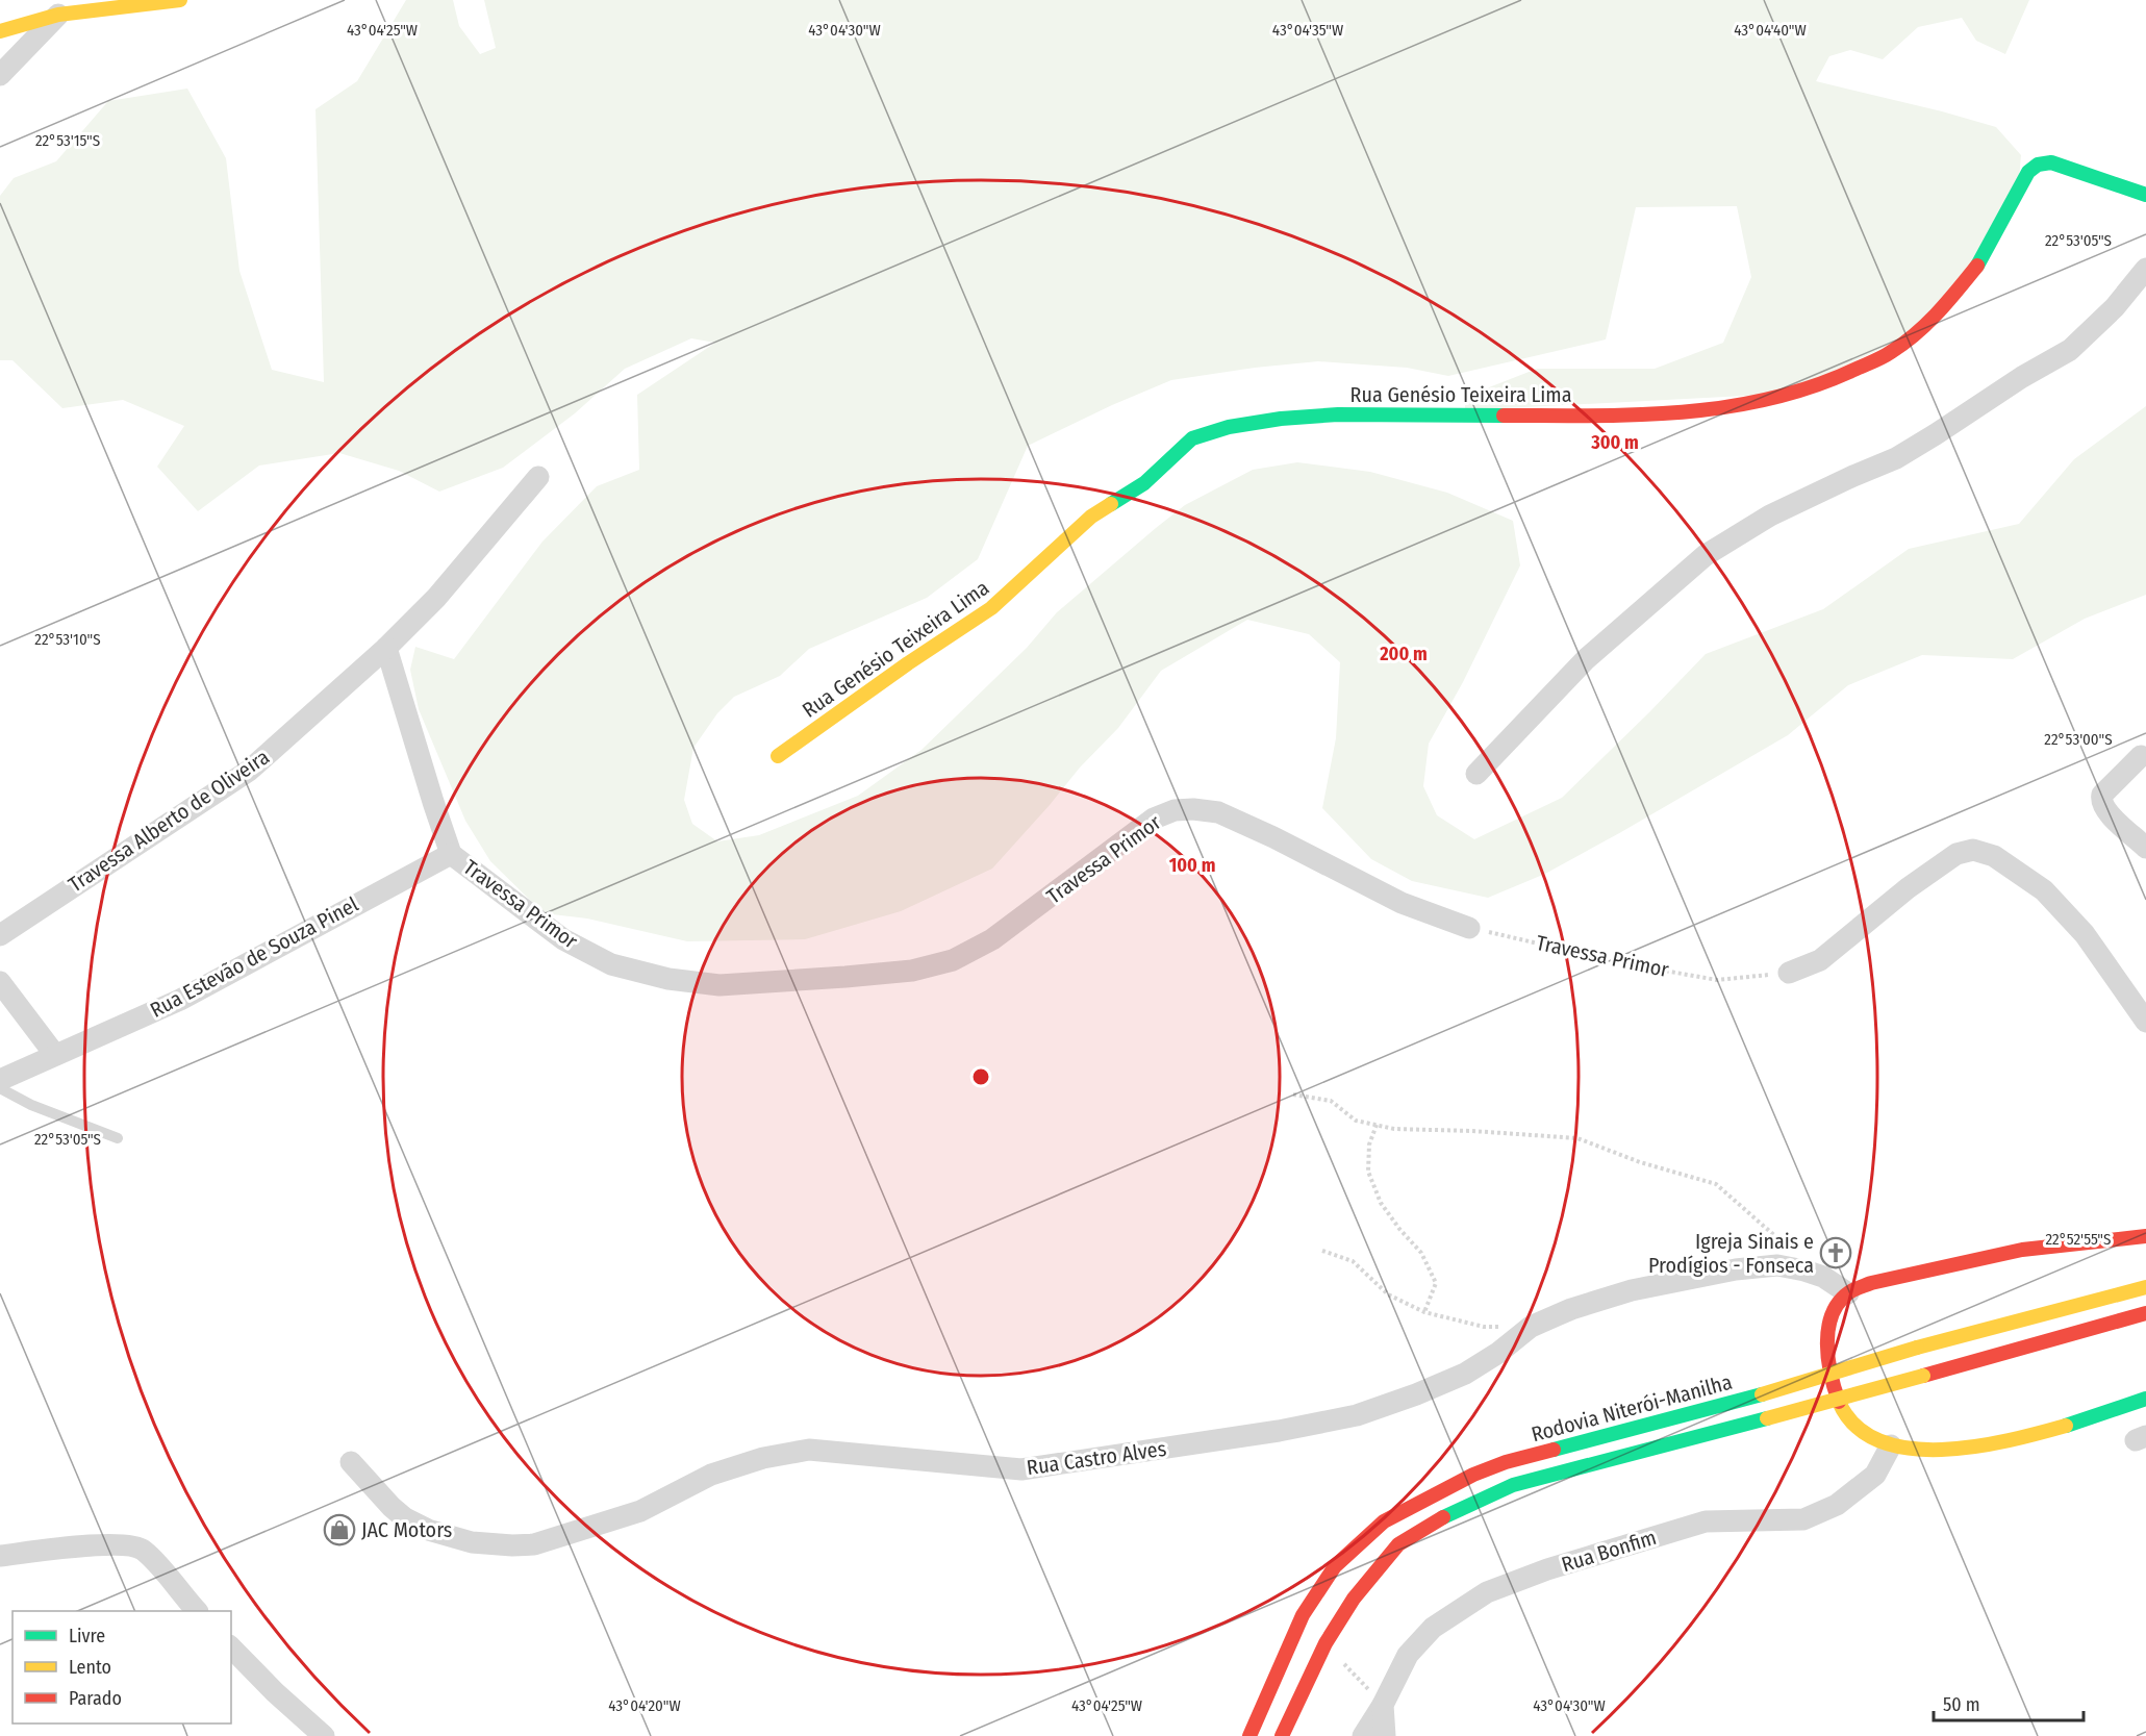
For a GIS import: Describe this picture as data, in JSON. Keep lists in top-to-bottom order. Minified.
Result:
{"streets":{"main road":["Rua Genésio Teixeira Lima","Rodovia Niterói-Manilha"],"street":["Travessa Alberto de Oliveira","Travessa Primor","Rua Estevão de Souza Pinel","Rua Castro Alves","Rua Bonfim"]},"crossings":[["Travessa Alberto de Oliveira","Travessa Primor"],["Travessa Primor","Rua Estevão de Souza Pinel"]],"places":{"church":["Igreja Sinais e Prodígios - Fonseca"],"shop":["JAC Motors"]},"legend":["Livre","Lento","Parado"],"scale_bar":"50 m","coordinates":["43°04'25\"W","43°04'30\"W","43°04'35\"W","43°04'40\"W","22°53'15\"S","22°53'05\"S","22°53'10\"S","22°53'00\"S","22°52'55\"S","43°04'20\"W"],"rings":["300 m","200 m","100 m"]}
